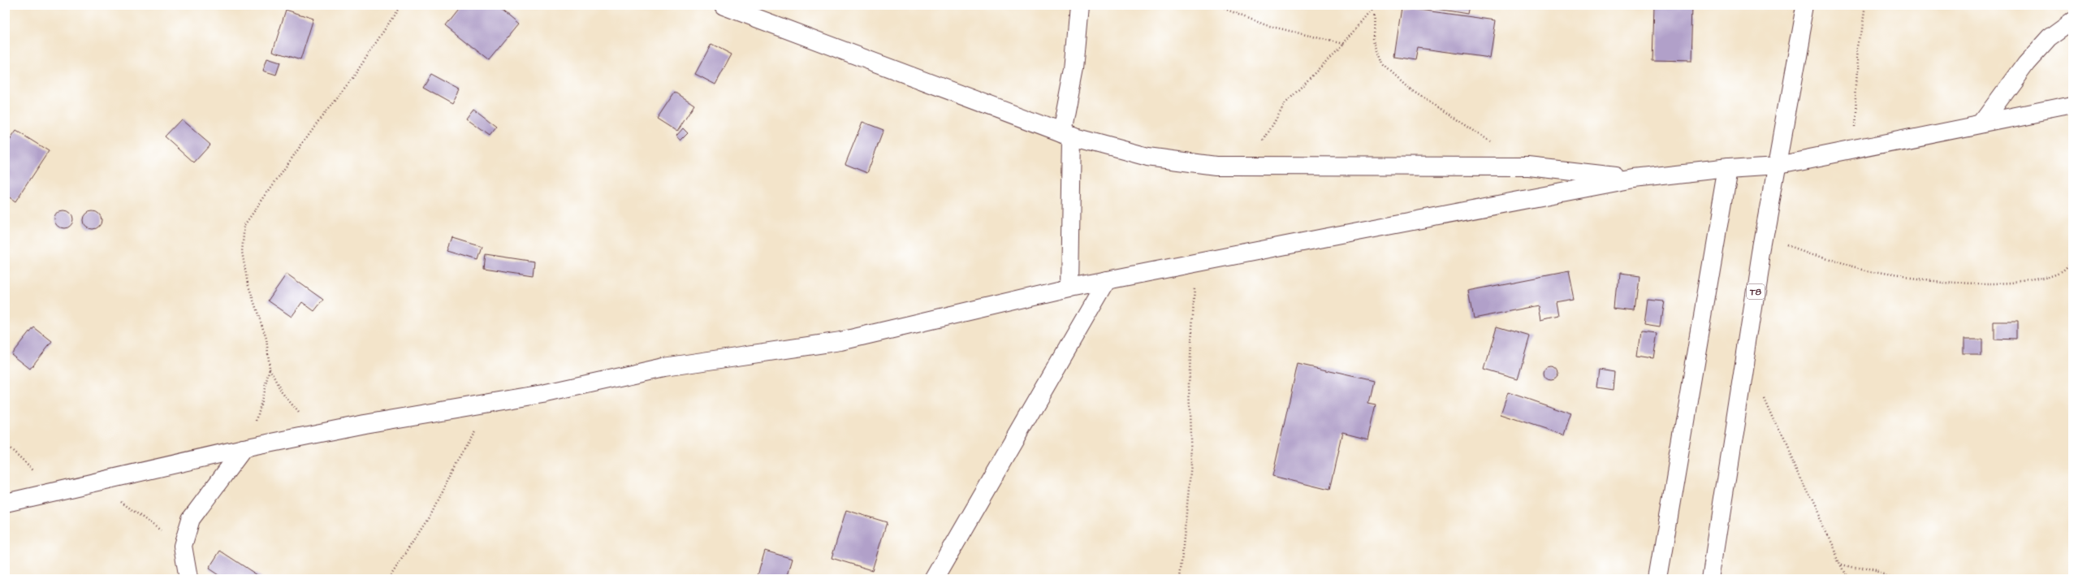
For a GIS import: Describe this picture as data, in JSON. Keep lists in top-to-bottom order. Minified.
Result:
{"streets":{"street":["T8"]}}
